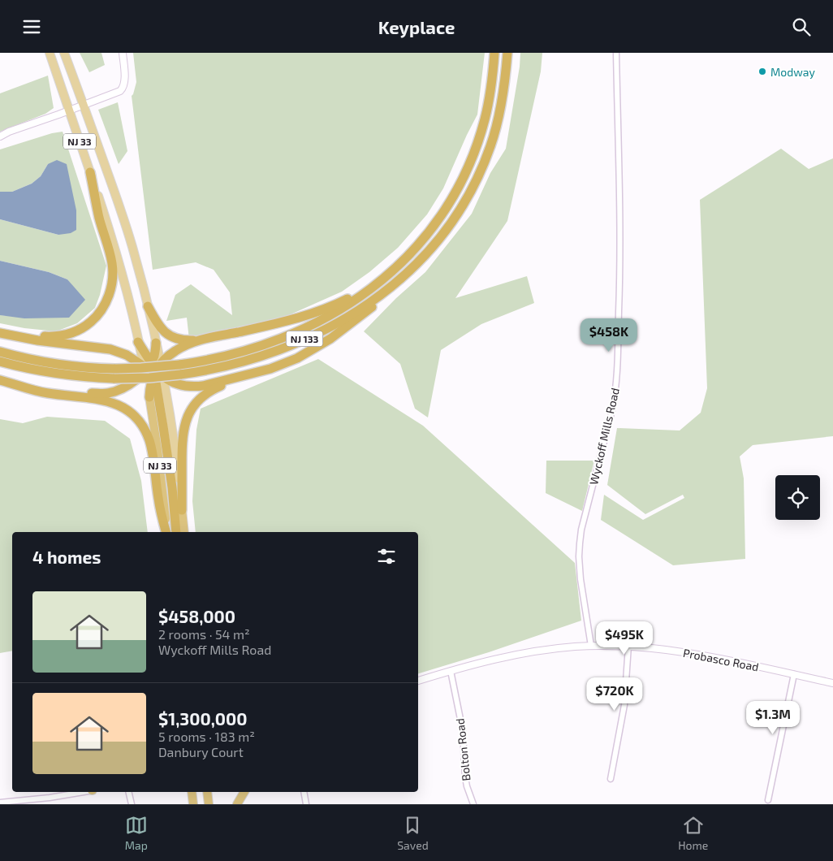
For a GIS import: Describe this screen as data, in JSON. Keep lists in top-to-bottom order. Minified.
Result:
{"streets":{"highway":["NJ 33","NJ 133"],"street":["Wyckoff Mills Road","Probasco Road","Bolton Road"]},"crossings":[["Wyckoff Mills Road","Probasco Road"],["Probasco Road","Bolton Road"]],"places":["Modway"],"page":{"header":"Keyplace","price":["$458K","$495K","$720K","$1.3M"],"heading":"4 homes","list":[{"name":"$458,000","note":"2 rooms · 54 m² · Wyckoff Mills Road"},{"name":"$1,300,000","note":"5 rooms · 183 m² · Danbury Court"}],"tabs":["Map","Saved","Home"]}}
